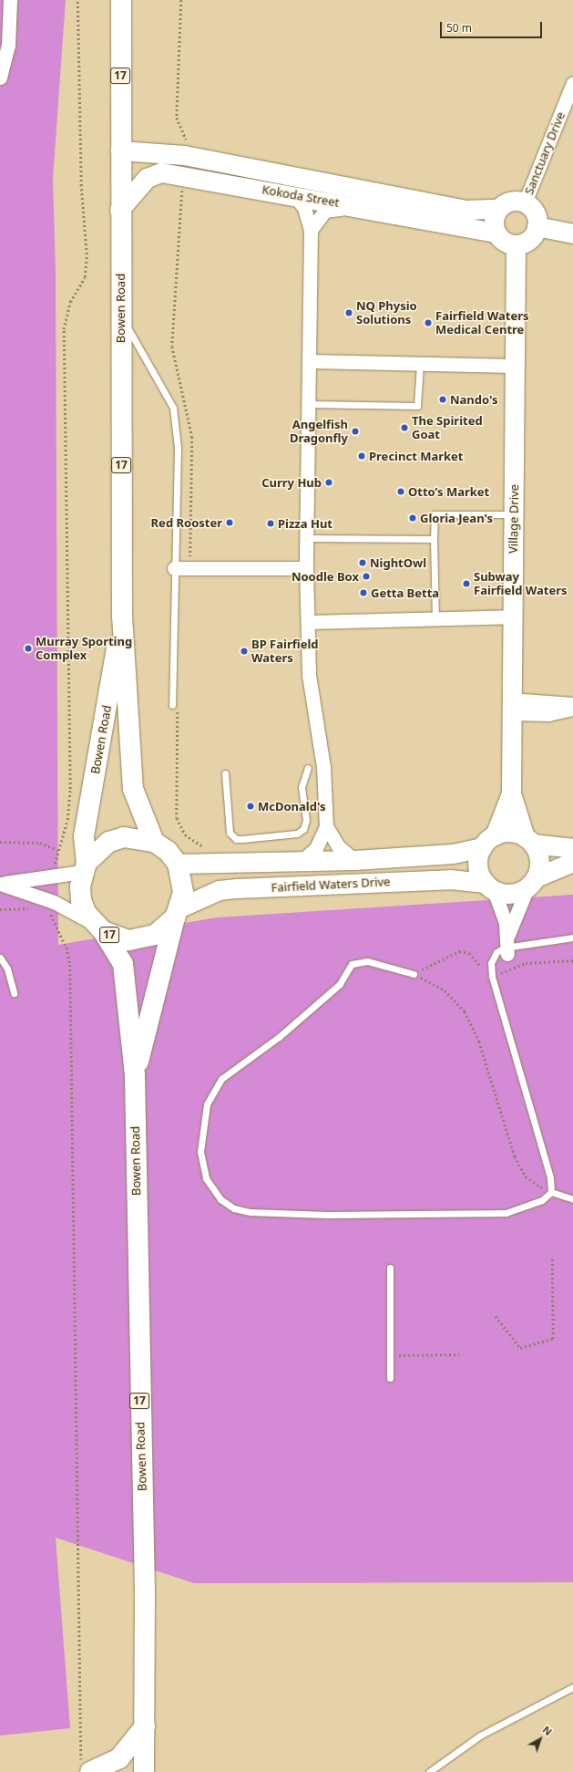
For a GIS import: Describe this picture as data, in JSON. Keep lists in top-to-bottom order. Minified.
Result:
{"streets":{"main road":["17","Bowen Road"],"street":["Sanctuary Drive","Kokoda Street","Village Drive","Fairfield Waters Drive"]},"crossings":[["17","Bowen Road"],["17","Fairfield Waters Drive"],["Sanctuary Drive","Kokoda Street"],["Sanctuary Drive","Village Drive"],["Kokoda Street","Bowen Road"],["Kokoda Street","Village Drive"],["Bowen Road","Fairfield Waters Drive"],["Village Drive","Fairfield Waters Drive"]],"places":["NQ Physio Solutions","Fairfield Waters Medical Centre","Nando's","The Spirited Goat","Angelfish Dragonfly","Precinct Market","Curry Hub","Otto’s Market","Gloria Jean's","Red Rooster","Pizza Hut","NightOwl","Noodle Box","Subway Fairfield Waters","Getta Betta","Murray Sporting Complex","BP Fairfield Waters","McDonald's"],"scale_bar":"50 m","north":"top right"}
